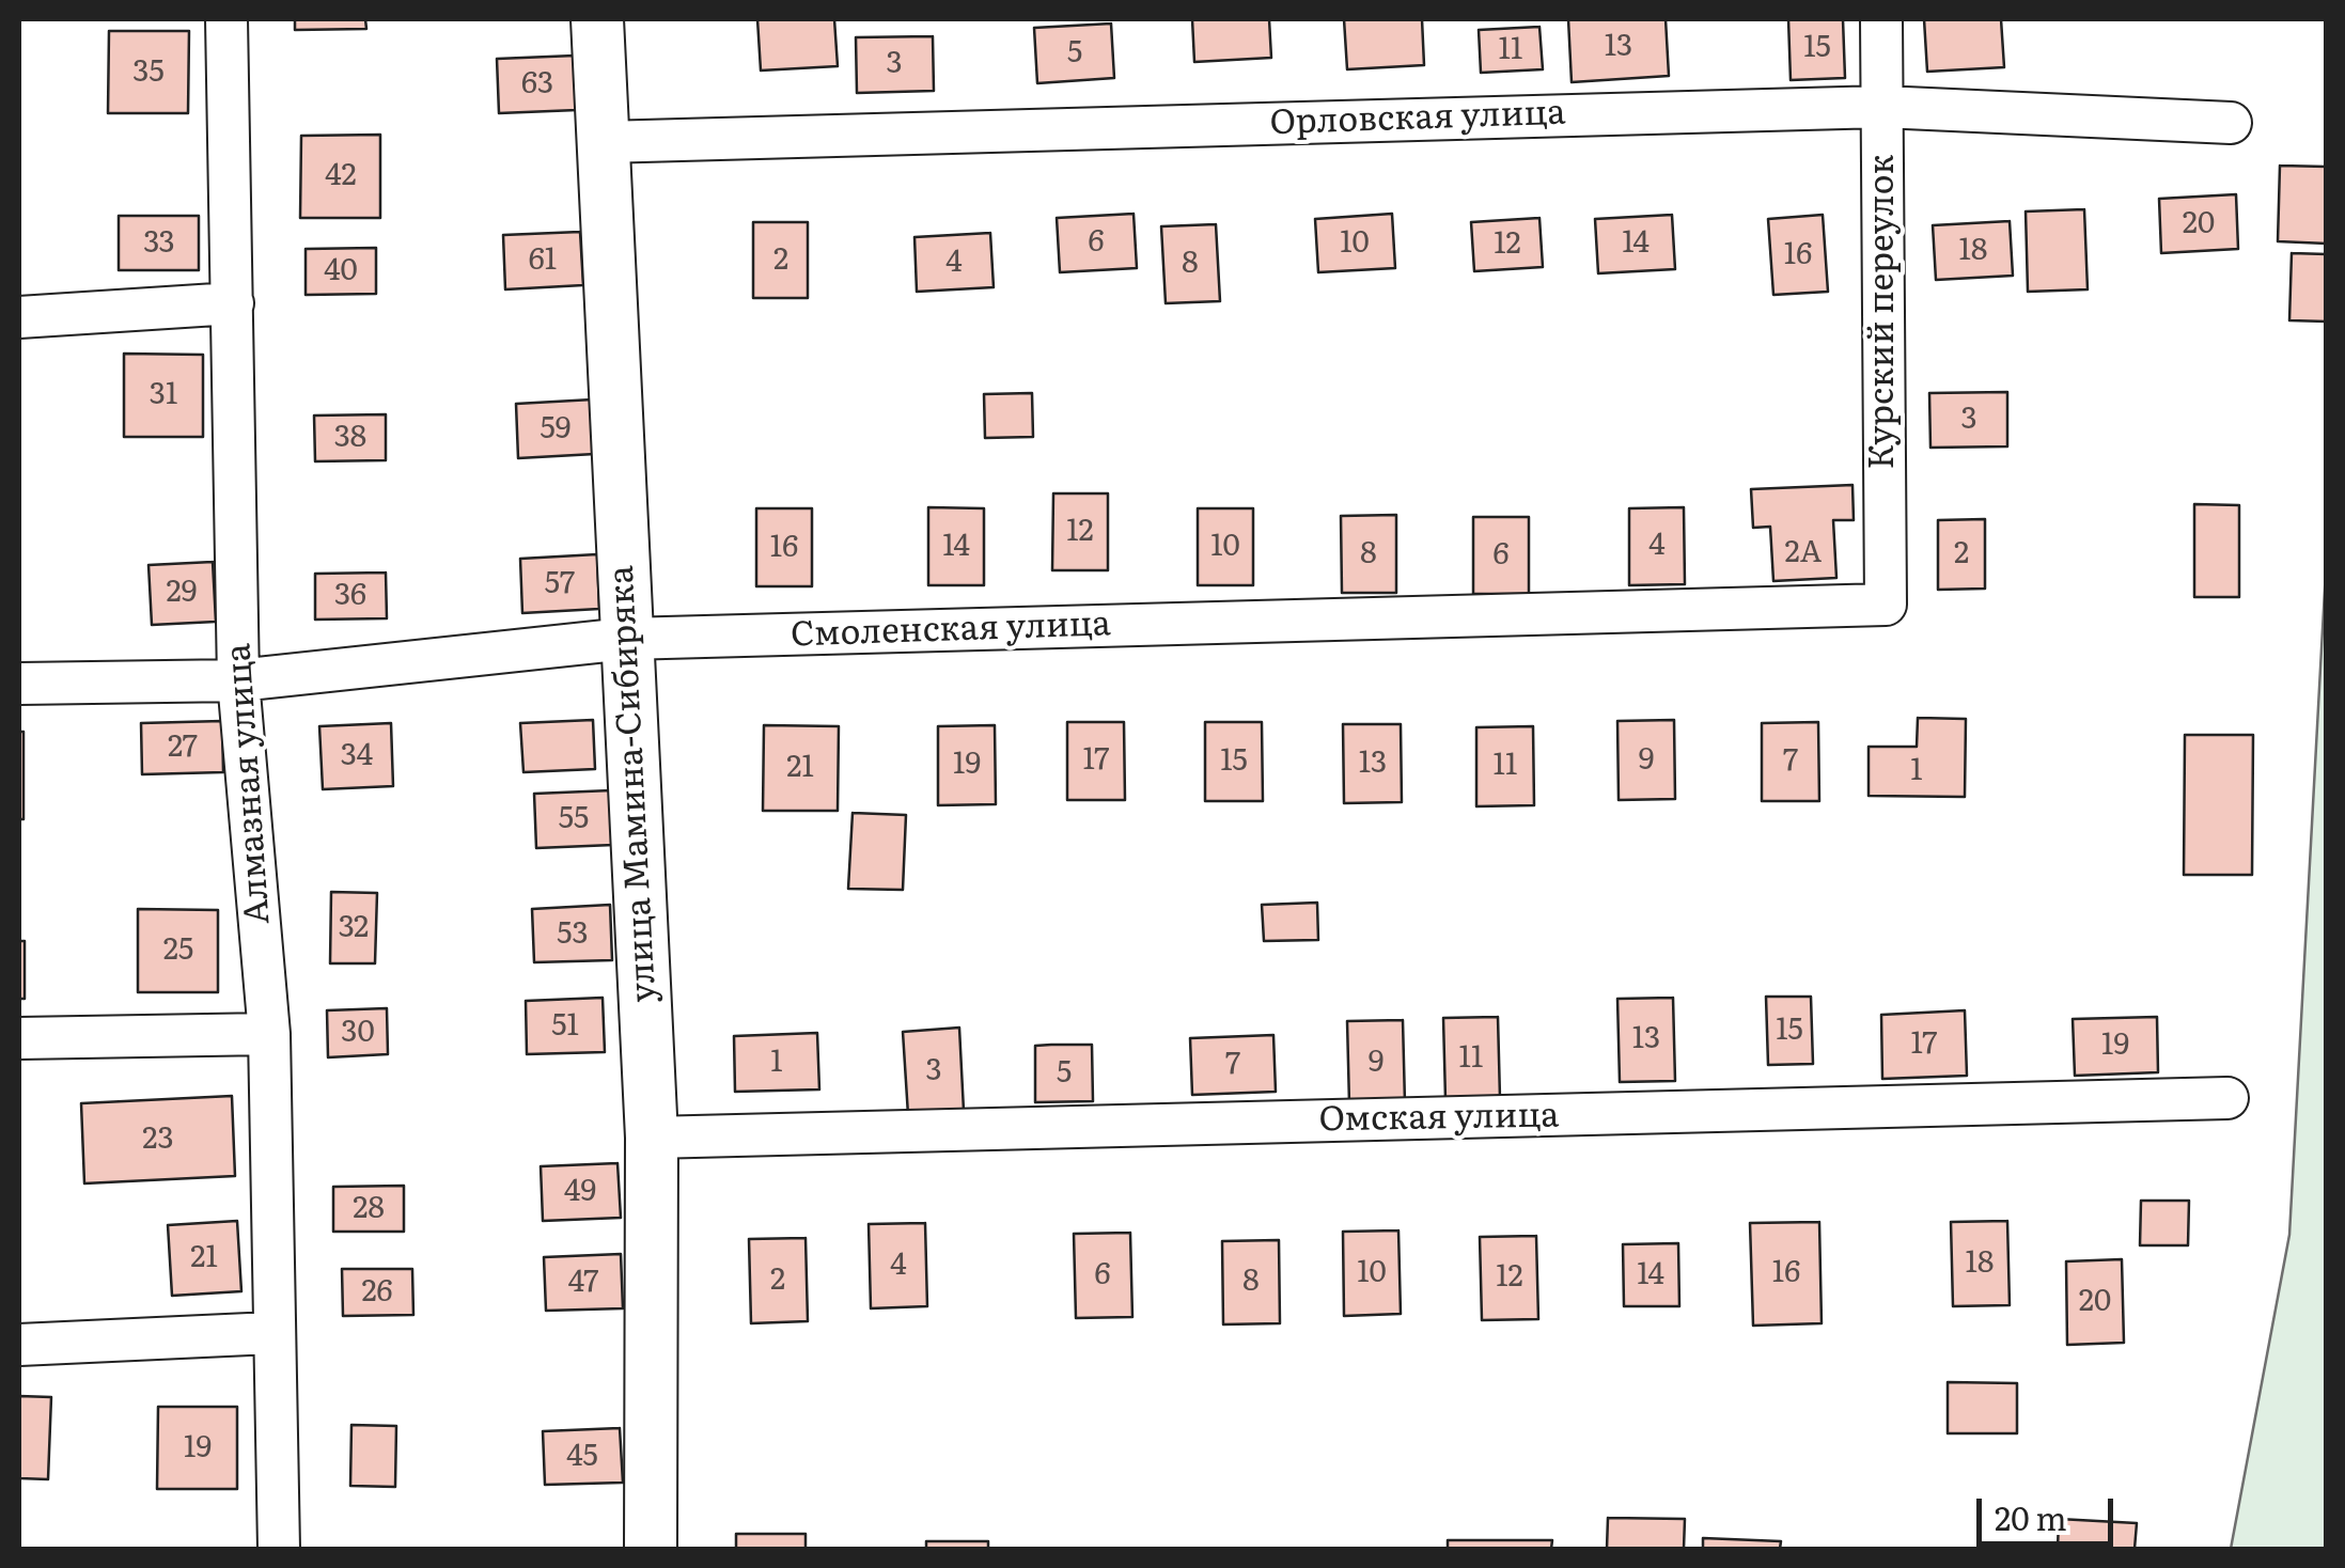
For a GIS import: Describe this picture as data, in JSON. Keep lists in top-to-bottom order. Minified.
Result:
{"streets":{"street":["Орловская улица","Курский переулок","Смоленская улица","Алмазная улица","улица Мамина-Сибиряка","Омская улица"]},"crossings":[["Орловская улица","Курский переулок"],["Орловская улица","улица Мамина-Сибиряка"],["Курский переулок","Смоленская улица"],["Смоленская улица","Алмазная улица"],["Смоленская улица","улица Мамина-Сибиряка"],["улица Мамина-Сибиряка","Омская улица"]],"house_numbers":["13","15","11","5","3","35","63","42","20","6","33","10","14","12","18","16","61","2","4","8","40","31","3","59","38","12","4","14","10","16","2А","8","2","6","57","29","36","27","34","17","9","15","7","13","19","11","21","1","55","32","53","25","51","15","30","13","17","19","11","1","9","7","3","5","23","49","28","21","18","4","10","16","6","14","12","2","8","47","26","20","19","45"],"scale_bar":"20 m"}
